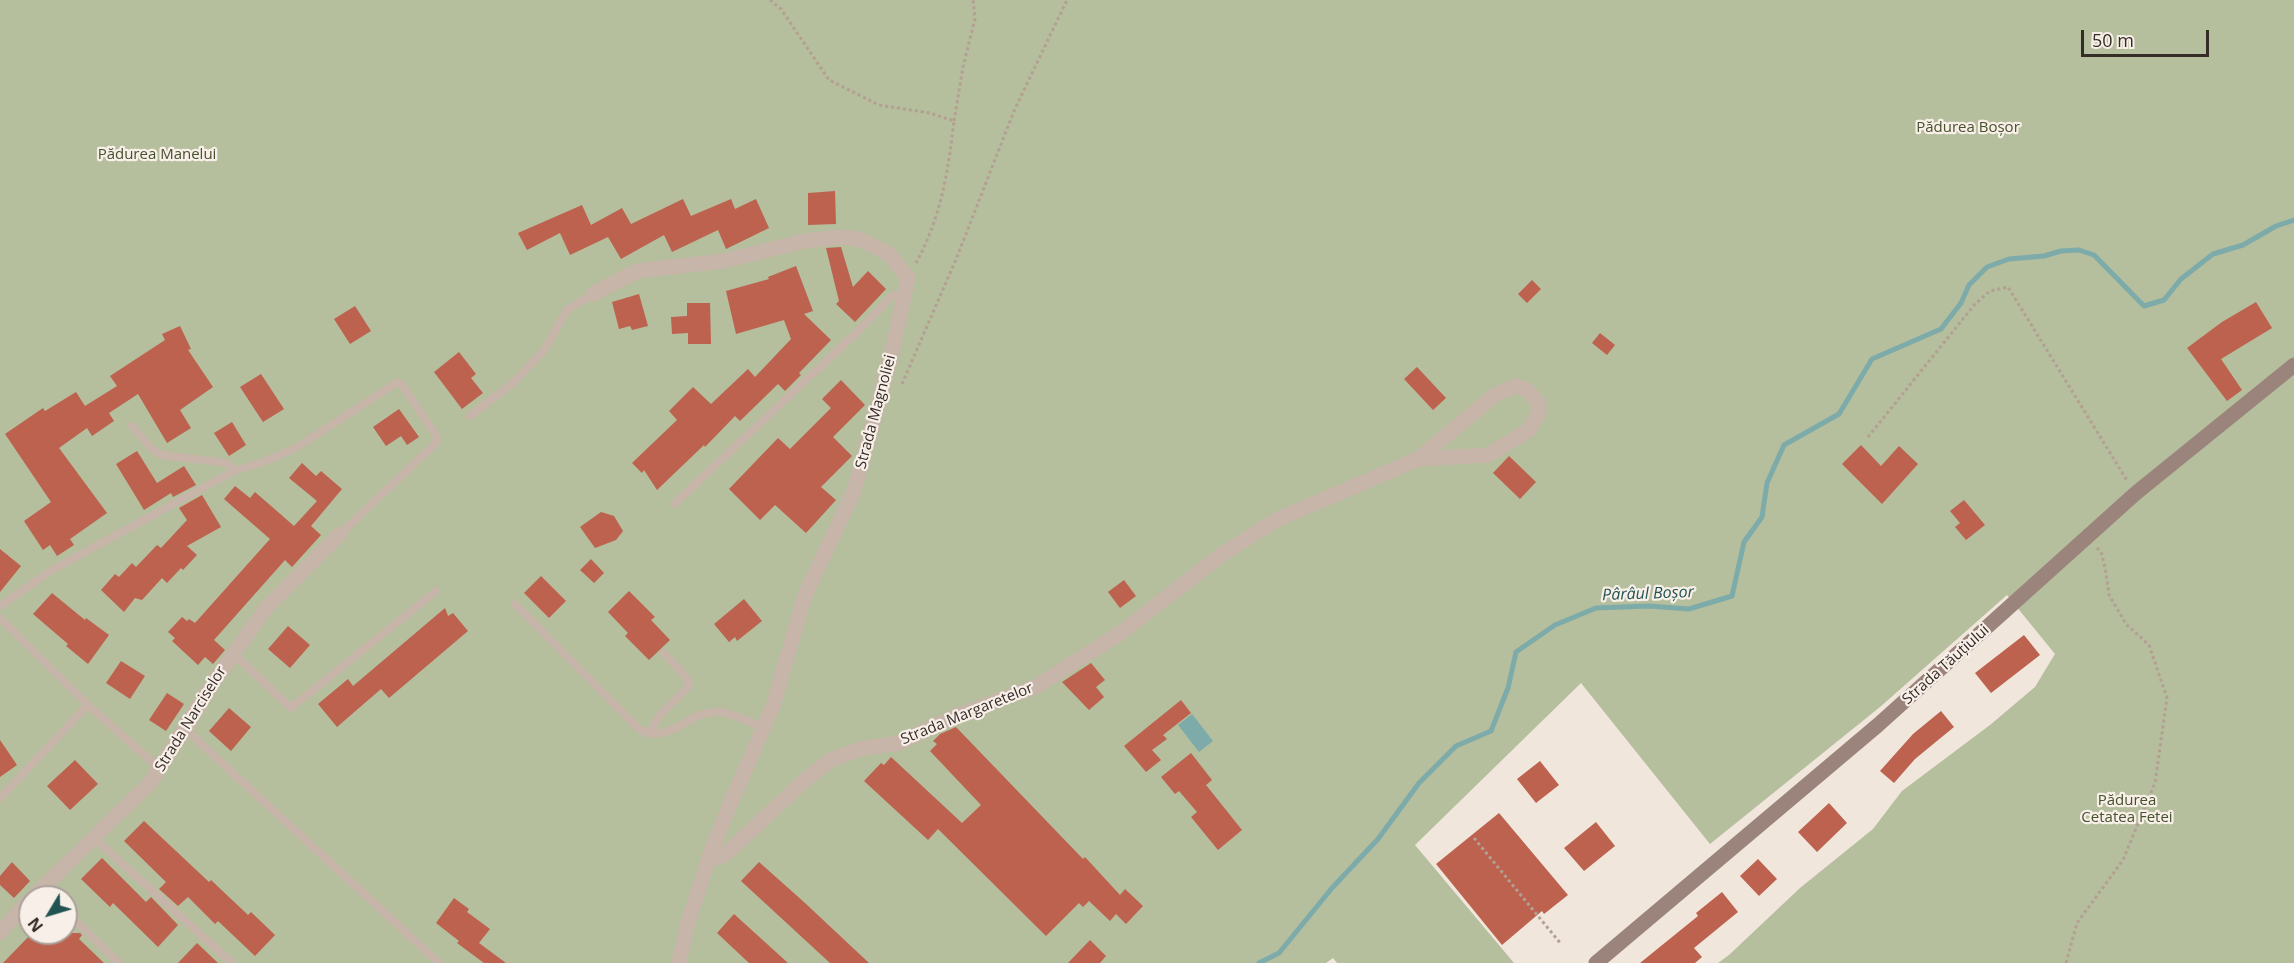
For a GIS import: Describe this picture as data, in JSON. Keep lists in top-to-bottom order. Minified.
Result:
{"streets":{"main road":["Strada Tăuțiului"],"street":["Strada Magnoliei","Strada Margaretelor","Strada Narciselor"]},"crossings":[["Strada Magnoliei","Strada Margaretelor"]],"water":["Pârâul Boșor"],"parks":["Pădurea Boșor","Pădurea Manelui","Pădurea Cetatea Fetei"],"scale_bar":"50 m","north":"bottom left"}
